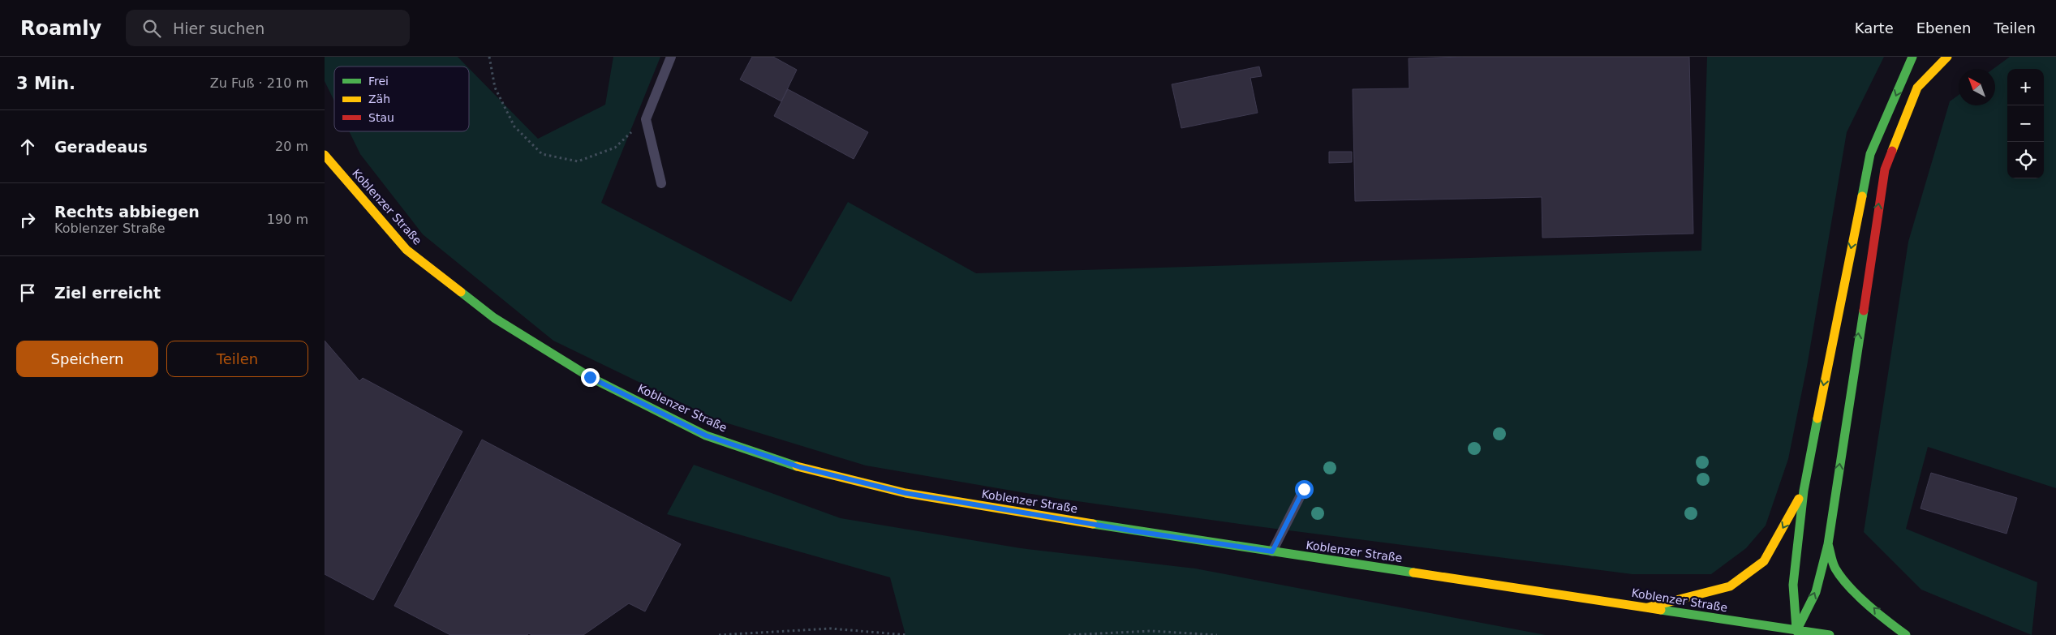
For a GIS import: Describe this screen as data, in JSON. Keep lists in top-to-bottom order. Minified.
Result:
{"streets":{"main road":["Koblenzer Straße"]},"legend":["Frei","Zäh","Stau"],"north":"top left","page":{"header":"Roamly","search":"Hier suchen","nav":["Karte","Ebenen","Teilen"],"heading":["3 Min.","Zu Fuß · 210 m"],"map_buttons":["+","−"],"list":[["Geradeaus","20 m"],["Rechts abbiegen","Koblenzer Straße","190 m"],"Ziel erreicht"],"buttons":["Speichern","Teilen"]}}
